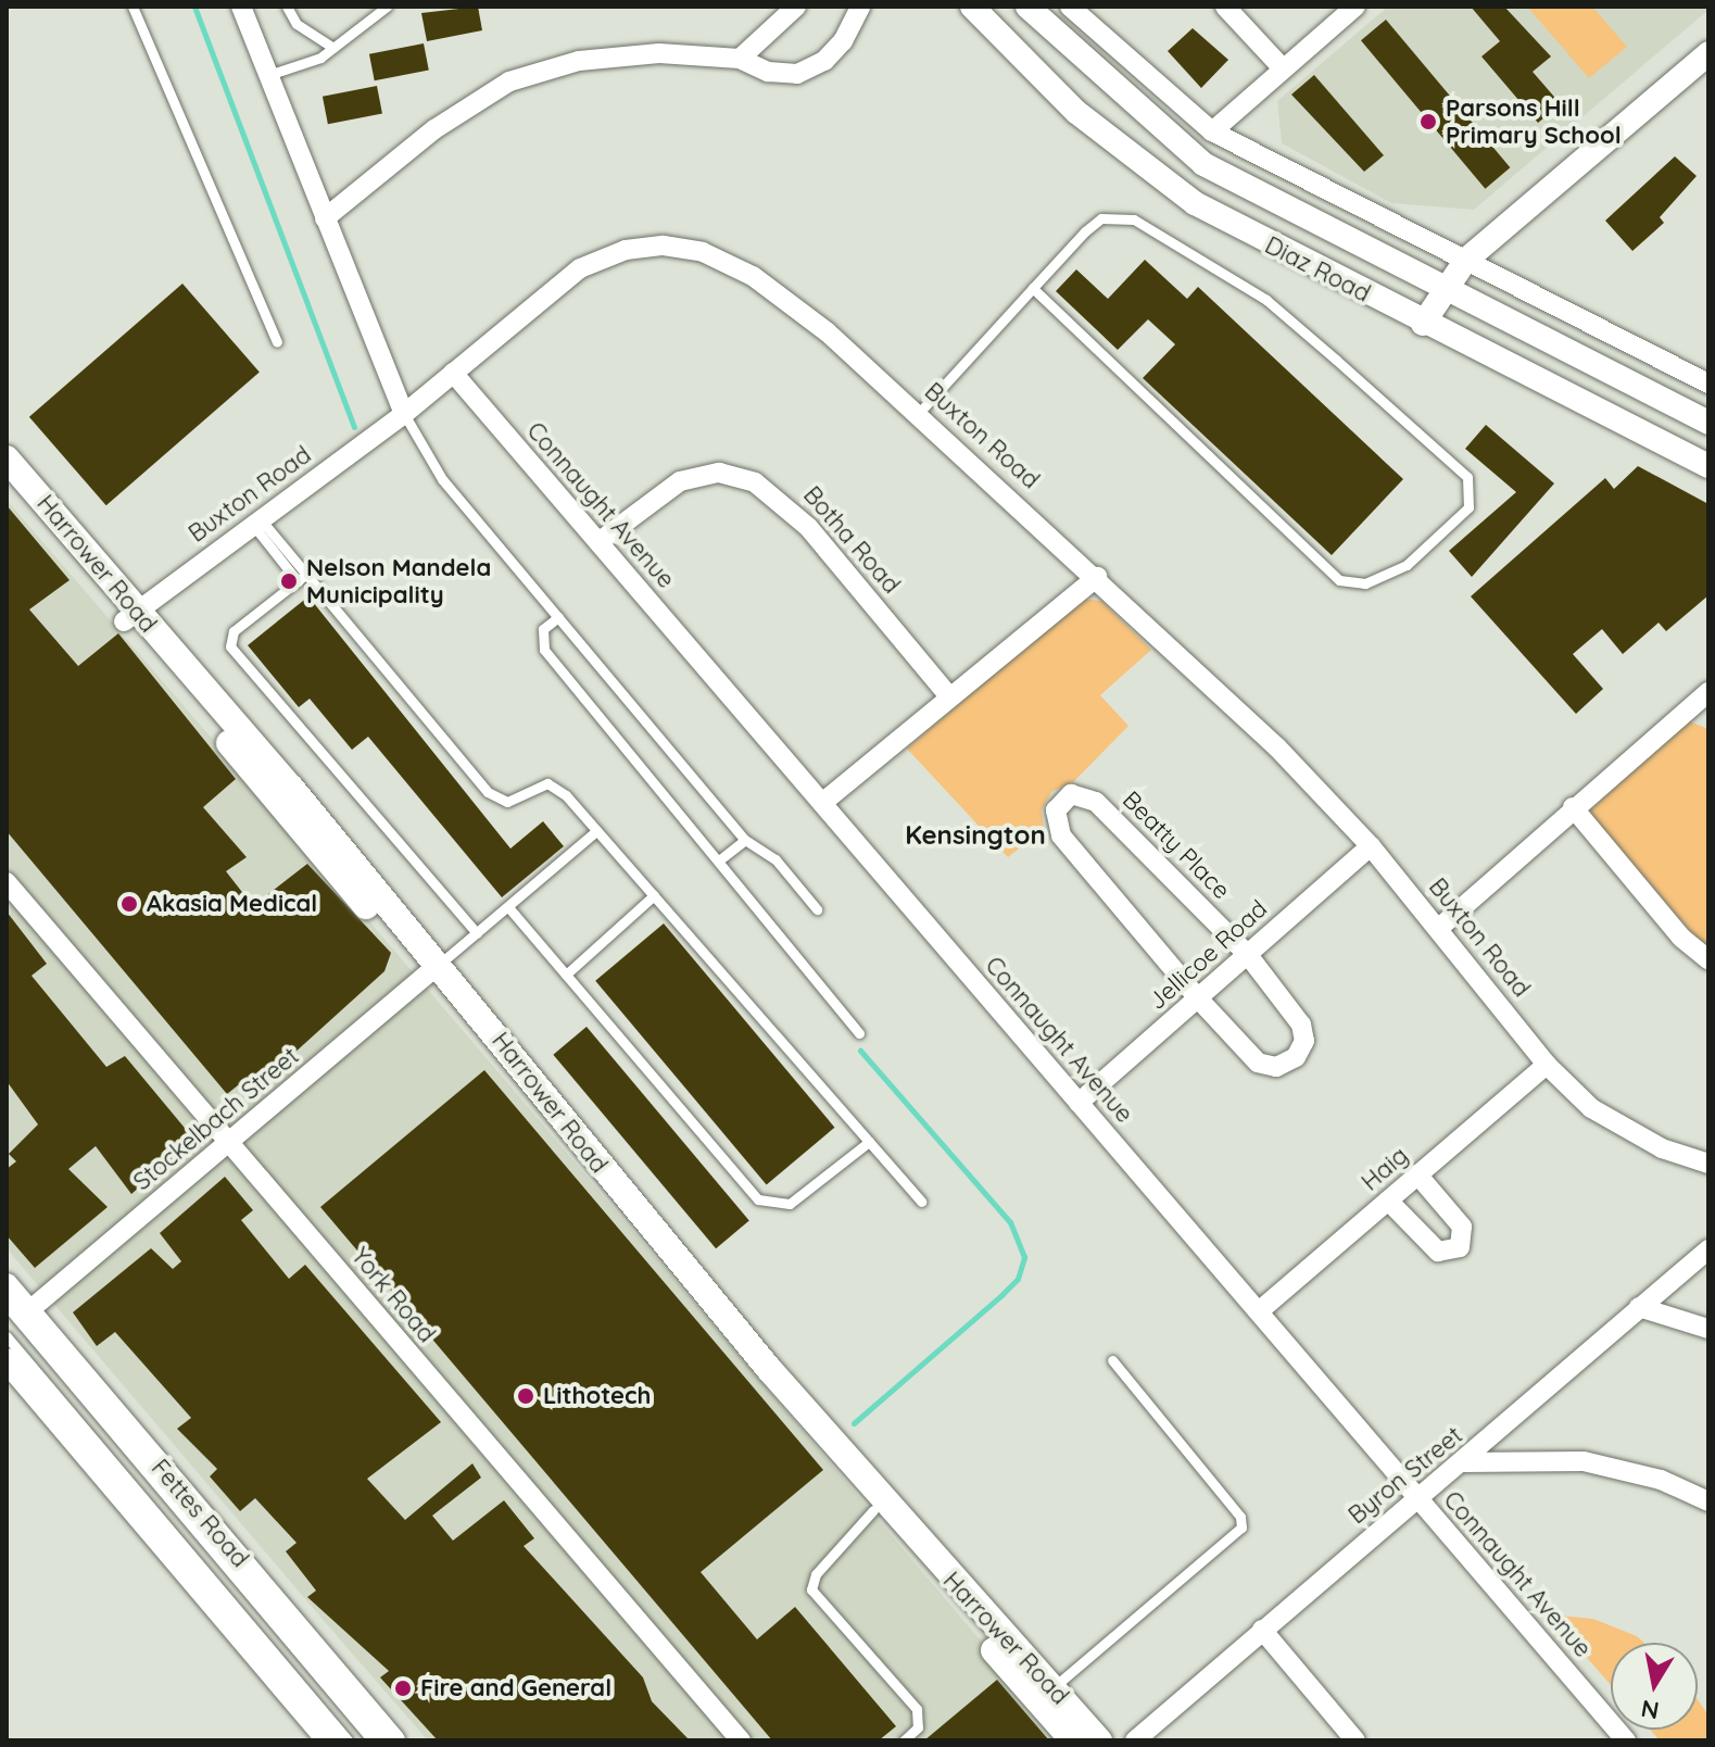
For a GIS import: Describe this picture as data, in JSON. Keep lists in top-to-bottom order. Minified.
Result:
{"streets":{"main road":["Harrower Road"],"street":["Diaz Road","Buxton Road","Connaught Avenue","Botha Road","Beatty Place","Jellicoe Road","Stockelbach Street","Haig","York Road","Byron Street","Fettes Road"]},"crossings":[["Buxton Road","Connaught Avenue"],["Buxton Road","Harrower Road"],["Buxton Road","Jellicoe Road"],["Buxton Road","Haig"],["Connaught Avenue","Botha Road"],["Connaught Avenue","Jellicoe Road"],["Connaught Avenue","Haig"],["Connaught Avenue","Byron Street"],["Harrower Road","Stockelbach Street"],["Beatty Place","Jellicoe Road"],["Stockelbach Street","York Road"],["Stockelbach Street","Fettes Road"]],"districts":["Kensington"],"places":["Parsons Hill Primary School","Nelson Mandela Municipality","Akasia Medical","Lithotech","Fire and General"],"north":"bottom"}
